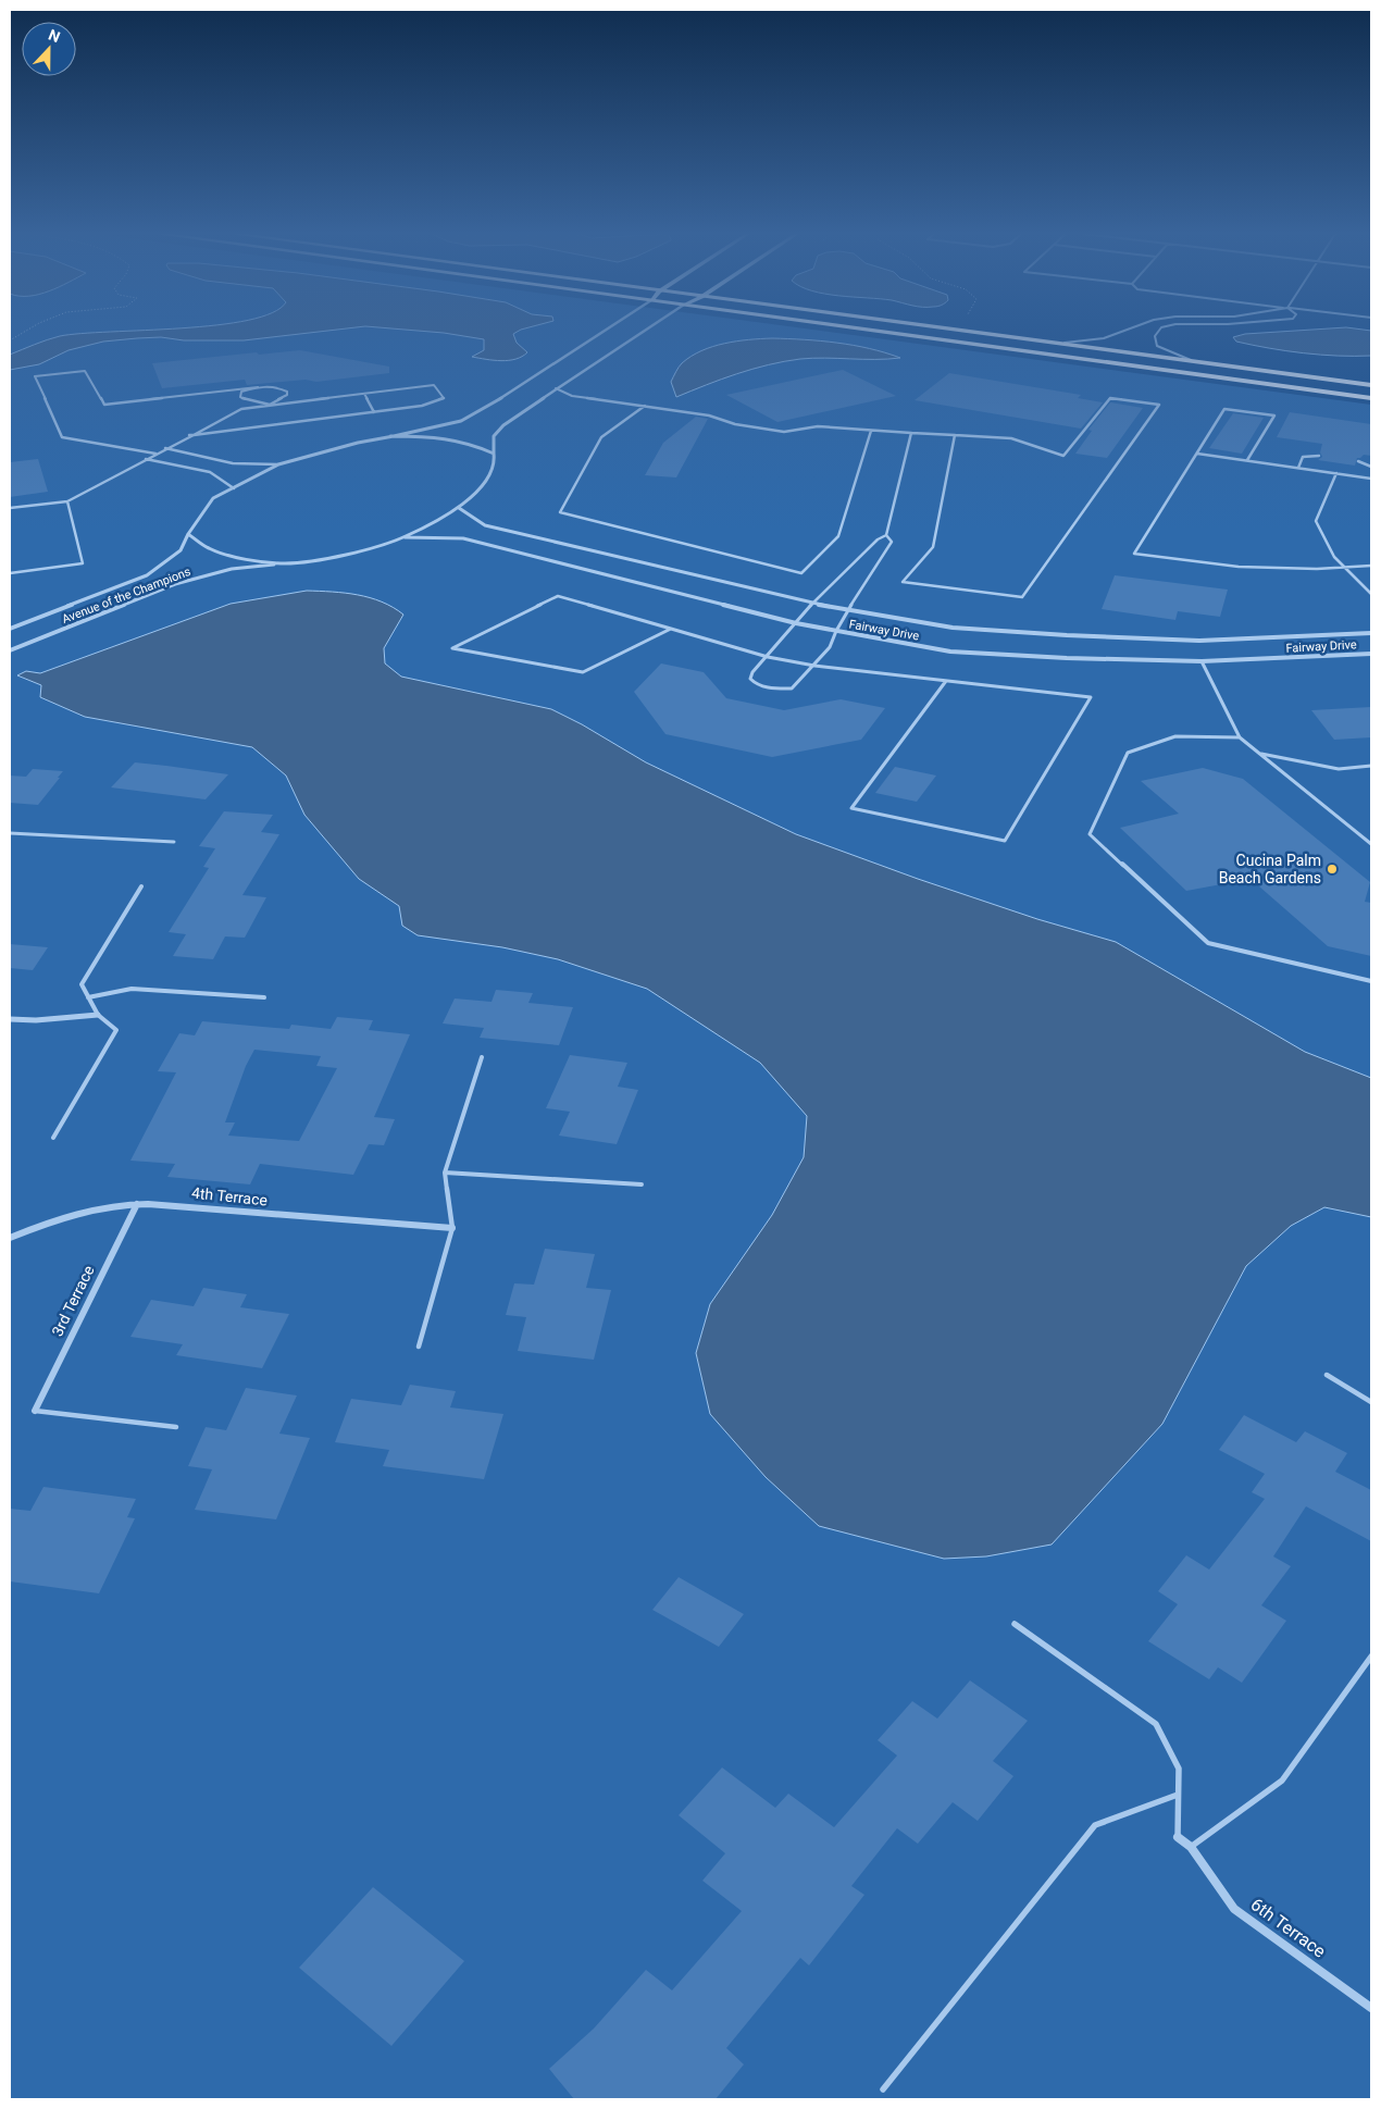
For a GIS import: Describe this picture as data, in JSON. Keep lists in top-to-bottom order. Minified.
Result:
{"streets":{"street":["Avenue of the Champions","Fairway Drive","4th Terrace","3rd Terrace","6th Terrace"]},"crossings":[["4th Terrace","3rd Terrace"]],"places":["Cucina Palm Beach Gardens"],"north":"top"}
